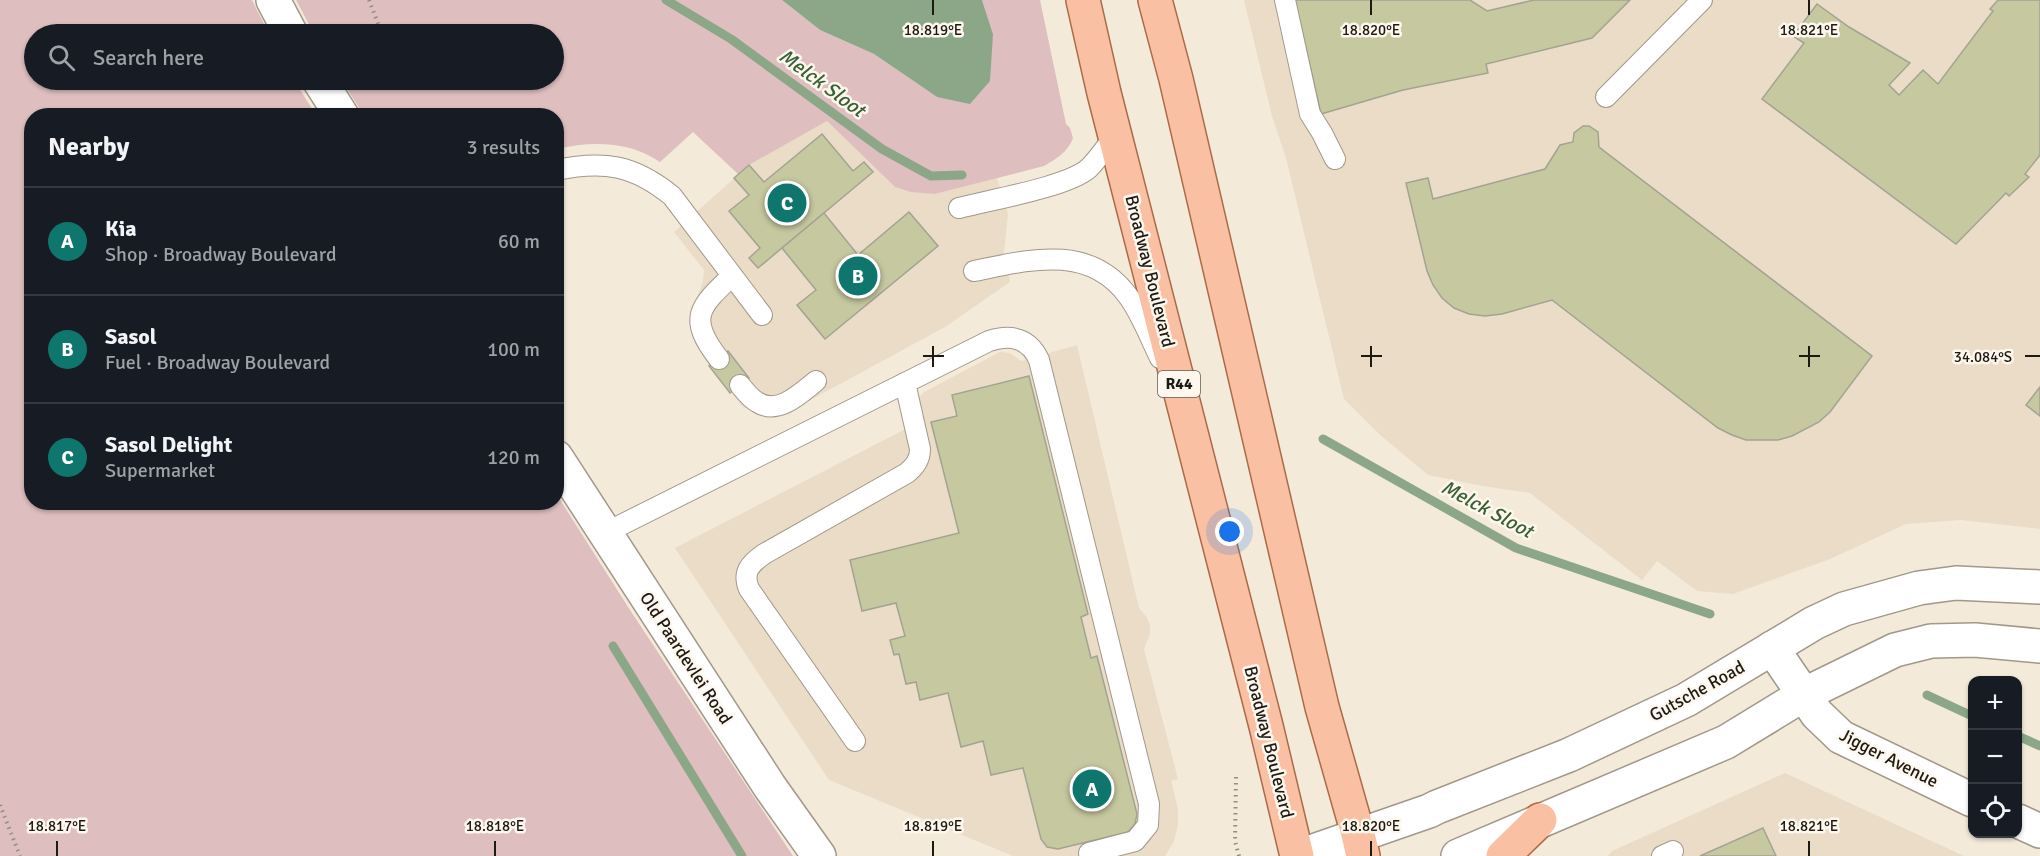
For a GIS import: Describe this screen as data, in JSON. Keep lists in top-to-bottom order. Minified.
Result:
{"streets":{"main road":["Broadway Boulevard","R44"],"street":["Old Paardevlei Road","Gutsche Road","Jigger Avenue"]},"crossings":[["Gutsche Road","Jigger Avenue"]],"water":["Melck Sloot"],"page":{"search":"Search here","heading":["Nearby","3 results"],"pins":["C","B","A"],"list":[{"mark":"A","name":"Kia","note":"Shop · Broadway Boulevard","value":"60 m"},{"mark":"B","name":"Sasol","note":"Fuel · Broadway Boulevard","value":"100 m"},{"mark":"C","name":"Sasol Delight","note":"Supermarket","value":"120 m"}],"map_buttons":["+","−"]},"coordinates":["18.819°E","18.820°E","18.821°E","34.084°S","18.817°E","18.818°E"]}
